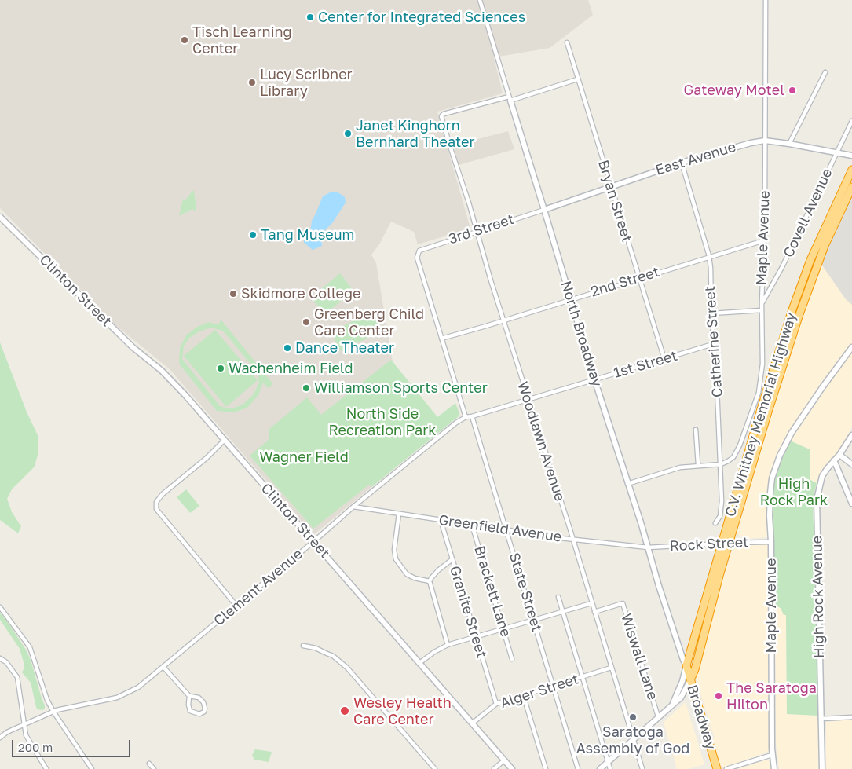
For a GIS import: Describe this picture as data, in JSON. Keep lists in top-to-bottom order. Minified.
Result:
{"streets":{"highway":["C.V. Whitney Memorial Highway","Broadway"],"street":["East Avenue","Bryan Street","Covell Avenue","3rd Street","Maple Avenue","2nd Street","Clinton Street","North Broadway","Catherine Street","1st Street","Woodlawn Avenue","Greenfield Avenue","Rock Street","Clement Avenue","Brackett Lane","State Street","High Rock Avenue","Granite Street","Wiswall Lane","Alger Street"]},"crossings":[["East Avenue","Bryan Street"],["East Avenue","Covell Avenue"],["East Avenue","3rd Street"],["East Avenue","Maple Avenue"],["East Avenue","North Broadway"],["East Avenue","Catherine Street"],["Bryan Street","2nd Street"],["Bryan Street","1st Street"],["Covell Avenue","Maple Avenue"],["3rd Street","2nd Street"],["3rd Street","North Broadway"],["3rd Street","Woodlawn Avenue"],["Maple Avenue","2nd Street"],["Maple Avenue","Catherine Street"],["Maple Avenue","Rock Street"],["2nd Street","North Broadway"],["2nd Street","Catherine Street"],["2nd Street","Woodlawn Avenue"],["Clinton Street","Clement Avenue"],["Clinton Street","Alger Street"],["North Broadway","1st Street"],["North Broadway","C.V. Whitney Memorial Highway"],["North Broadway","Woodlawn Avenue"],["North Broadway","Greenfield Avenue"],["North Broadway","Rock Street"],["North Broadway","Broadway"],["Catherine Street","1st Street"],["1st Street","Woodlawn Avenue"],["1st Street","Clement Avenue"],["1st Street","State Street"],["C.V. Whitney Memorial Highway","Rock Street"],["C.V. Whitney Memorial Highway","Broadway"],["Woodlawn Avenue","Greenfield Avenue"],["Woodlawn Avenue","Wiswall Lane"],["Woodlawn Avenue","Alger Street"],["Greenfield Avenue","Rock Street"],["Greenfield Avenue","Clement Avenue"],["Greenfield Avenue","Brackett Lane"],["Greenfield Avenue","State Street"],["Greenfield Avenue","Granite Street"],["State Street","Alger Street"],["Granite Street","Alger Street"]],"parks":["North Side Recreation Park","Wagner Field","High Rock Park"],"places":["Center for Integrated Sciences","Tisch Learning Center","Lucy Scribner Library","Gateway Motel","Janet Kinghorn Bernhard Theater","Tang Museum","Skidmore College","Greenberg Child Care Center","Dance Theater","Wachenheim Field","Williamson Sports Center","The Saratoga Hilton","Wesley Health Care Center","Saratoga Assembly of God"],"scale_bar":"200 m"}
